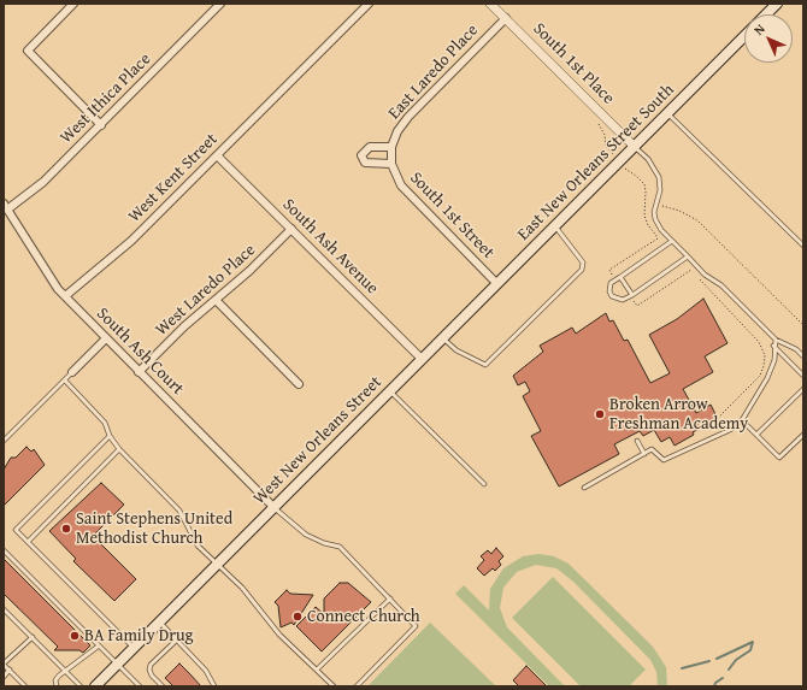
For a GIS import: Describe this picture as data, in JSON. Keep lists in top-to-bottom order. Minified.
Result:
{"streets":{"main road":["East New Orleans Street South","West New Orleans Street"],"street":["South 1st Place","East Laredo Place","West Ithica Place","West Kent Street","South 1st Street","South Ash Avenue","West Laredo Place","South Ash Court"]},"crossings":[["South 1st Place","East Laredo Place"],["South 1st Place","East New Orleans Street South"],["East Laredo Place","South 1st Street"],["West Ithica Place","South Ash Court"],["East New Orleans Street South","South 1st Street"],["East New Orleans Street South","West New Orleans Street"],["West Kent Street","South Ash Avenue"],["West Kent Street","South Ash Court"],["South Ash Avenue","West Laredo Place"],["South Ash Avenue","West New Orleans Street"],["West Laredo Place","South Ash Court"],["South Ash Court","West New Orleans Street"]],"places":["Broken Arrow Freshman Academy","Saint Stephens United Methodist Church","Connect Church","BA Family Drug"],"north":"top left"}
